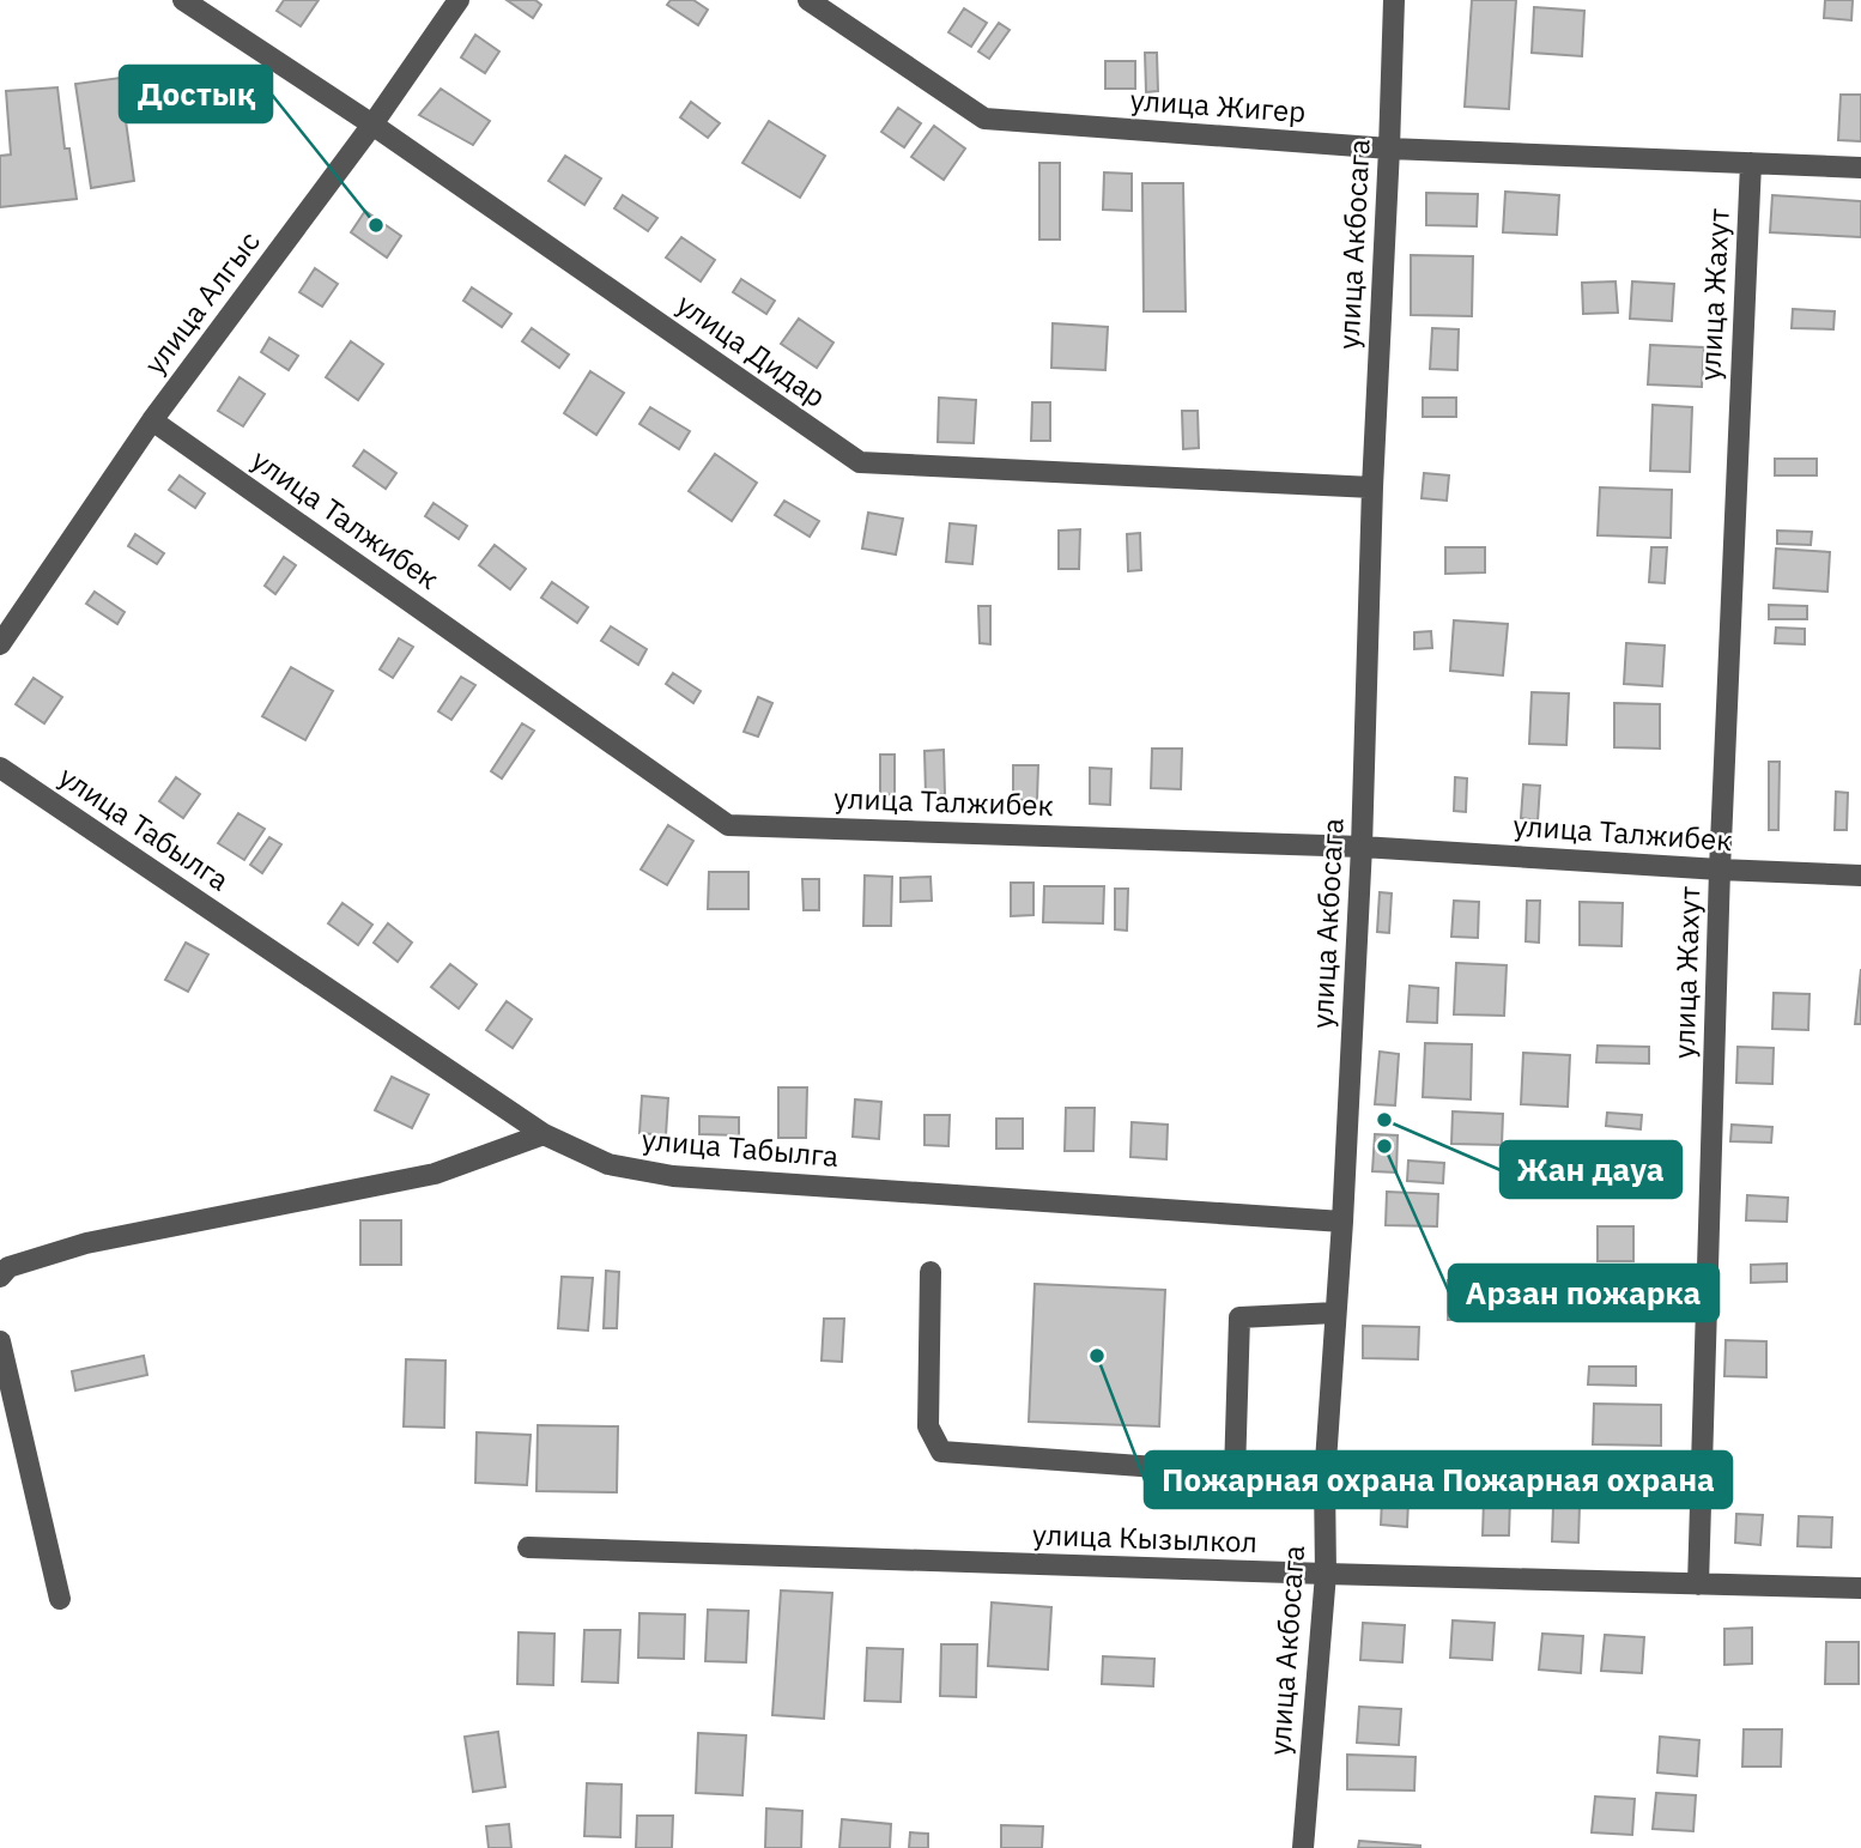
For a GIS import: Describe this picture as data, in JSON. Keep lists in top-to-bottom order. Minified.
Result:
{"streets":{"street":["улица Жигер","улица Акбосага","улица Жахут","улица Алгыс","улица Дидар","улица Талжибек","улица Табылга","улица Кызылкол"]},"crossings":[["улица Жигер","улица Акбосага"],["улица Жигер","улица Жахут"],["улица Акбосага","улица Дидар"],["улица Акбосага","улица Талжибек"],["улица Акбосага","улица Табылга"],["улица Акбосага","улица Кызылкол"],["улица Жахут","улица Талжибек"],["улица Жахут","улица Кызылкол"],["улица Алгыс","улица Дидар"],["улица Алгыс","улица Талжибек"]],"places":["Достық","Жан дауа","Арзан пожарка","Пожарная охрана Пожарная охрана"]}
